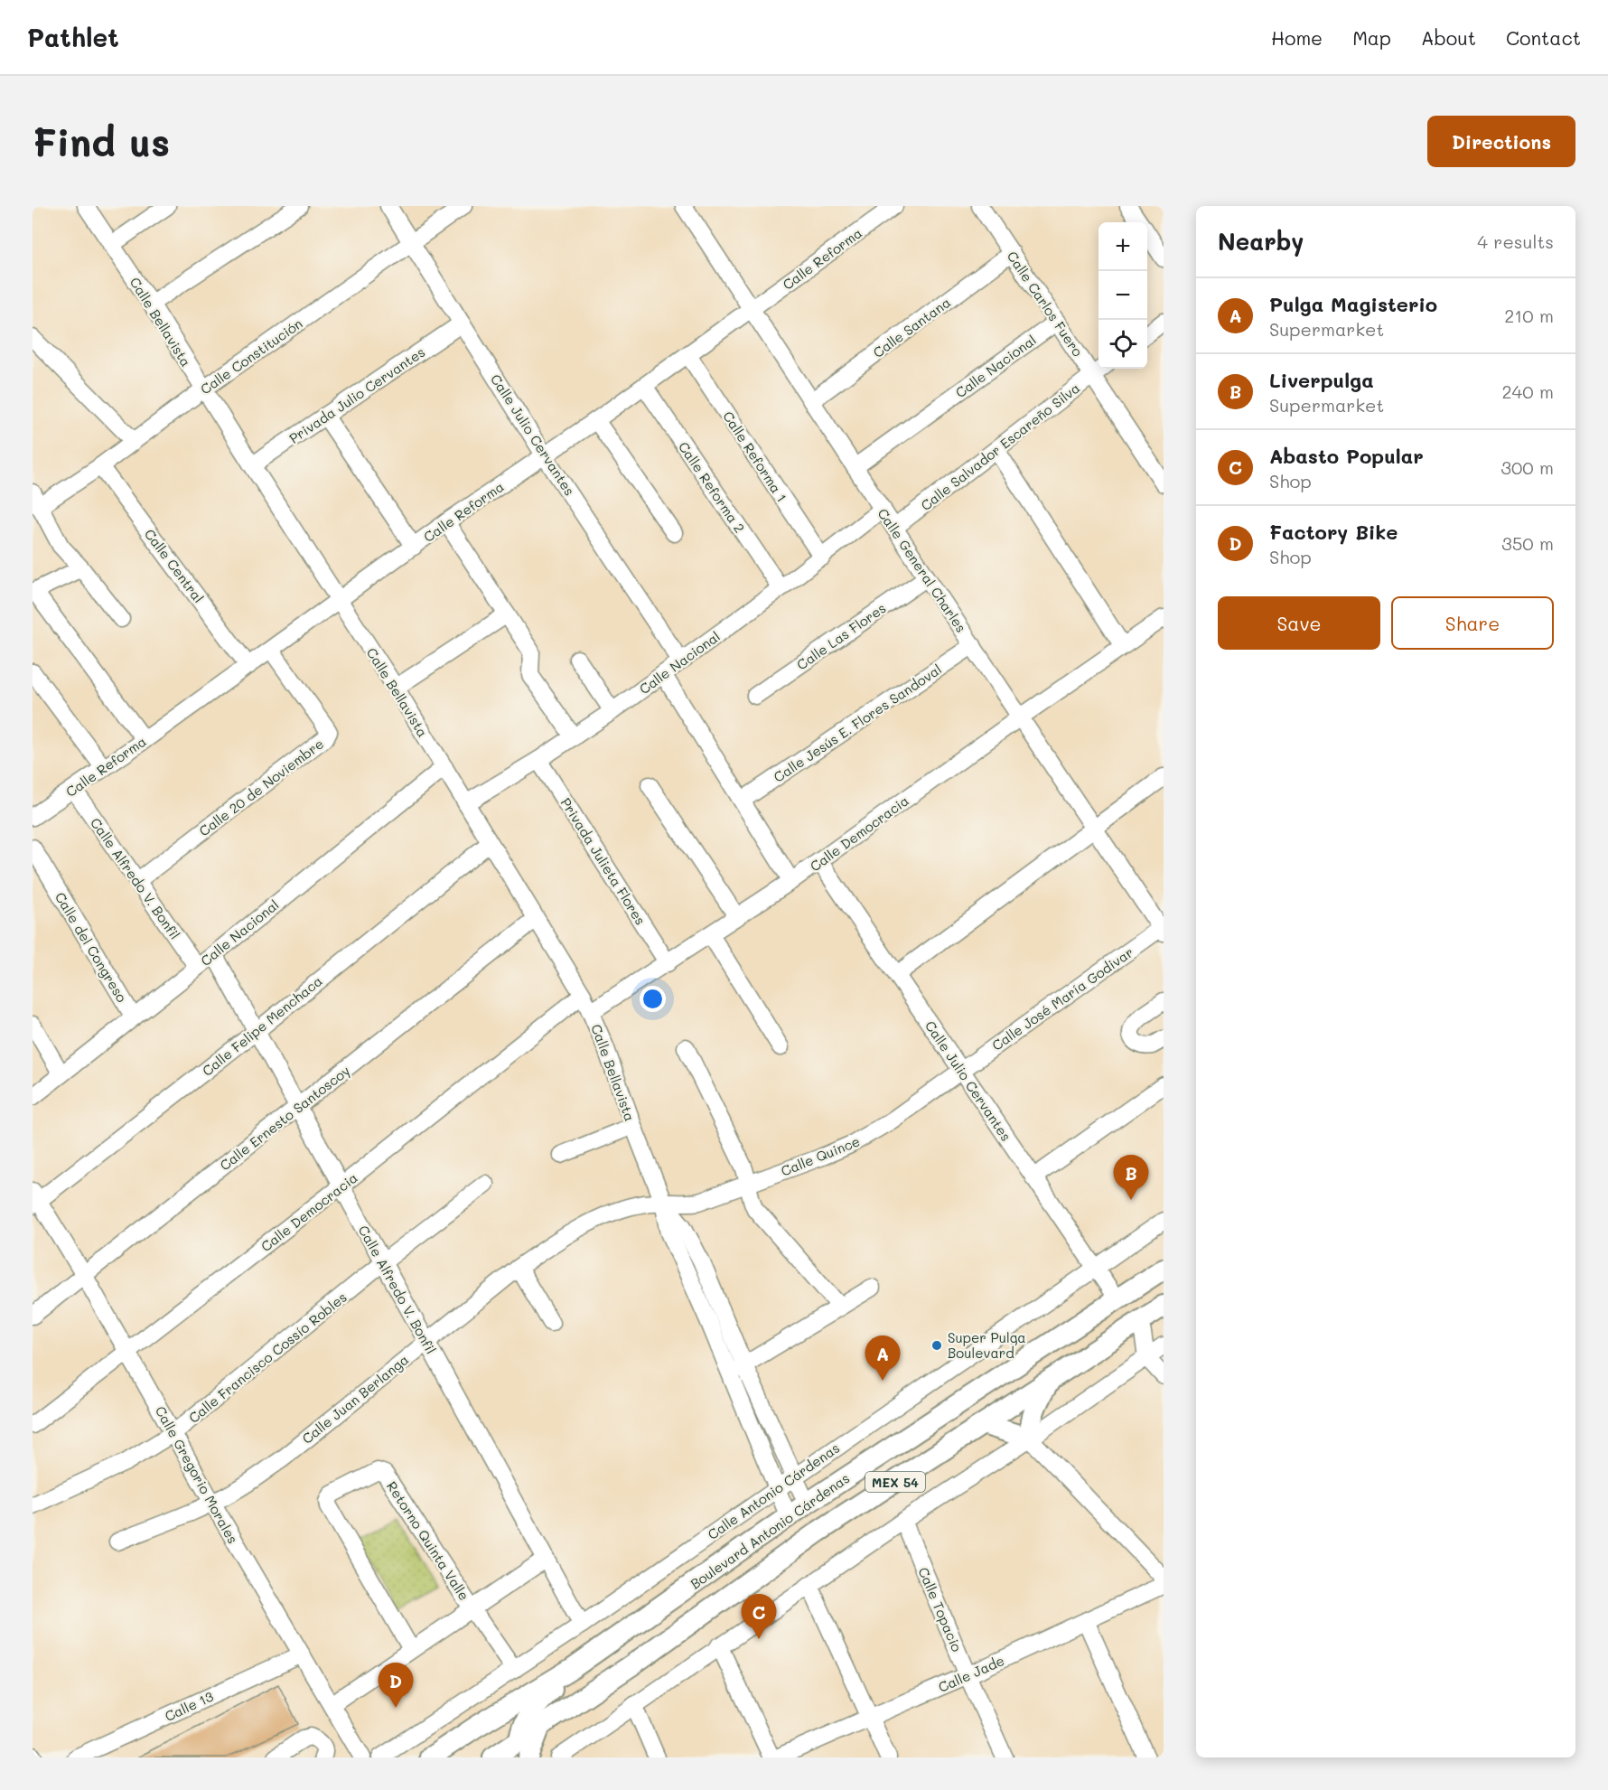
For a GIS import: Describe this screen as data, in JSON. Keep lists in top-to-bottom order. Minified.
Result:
{"streets":{"main road":["MEX 54","Boulevard Antonio Cárdenas"],"street":["Calle Reforma","Calle Carlos Fuero","Calle Bellavista","Calle Santana","Calle Constitución","Calle Nacional","Privada Julio Cervantes","Calle Julio Cervantes","Calle Salvador Escareño Silva","Calle Reforma 1","Calle Reforma 2","Calle Central","Calle General Charles","Calle Las Flores","Calle Jesús E. Flores Sandoval","Calle 20 de Noviembre","Calle Democracia","Privada Julieta Flores","Calle Alfredo V. Bonfil","Calle del Congreso","Calle José María Godivar","Calle Felipe Menchaca","Calle Ernesto Santoscoy","Calle Quince","Calle Francisco Cossío Robles","Calle Juan Berlanga","Calle Gregorio Morales","Calle Antonio Cárdenas","Retorno Quinta Valle","Calle Topacio","Calle Jade","Calle 13"]},"crossings":[["Calle Reforma","Calle Bellavista"],["Calle Reforma","Calle Julio Cervantes"],["Calle Reforma","Calle Reforma 1"],["Calle Reforma","Calle Reforma 2"],["Calle Reforma","Calle Central"],["Calle Reforma","Calle General Charles"],["Calle Reforma","Calle 20 de Noviembre"],["Calle Reforma","Calle Alfredo V. Bonfil"],["Calle Carlos Fuero","Calle Santana"],["Calle Carlos Fuero","Calle Nacional"],["Calle Carlos Fuero","Calle Salvador Escareño Silva"],["Calle Bellavista","Calle Constitución"],["Calle Bellavista","Calle Nacional"],["Calle Bellavista","Privada Julio Cervantes"],["Calle Bellavista","Calle Democracia"],["Calle Bellavista","Calle Felipe Menchaca"],["Calle Bellavista","Calle Ernesto Santoscoy"],["Calle Bellavista","Calle Quince"],["Calle Bellavista","Calle Juan Berlanga"],["Calle Bellavista","Calle Antonio Cárdenas"],["Calle Bellavista","Boulevard Antonio Cárdenas"],["Calle Santana","Calle General Charles"],["Calle Constitución","Calle Julio Cervantes"],["Calle Constitución","Calle Central"],["Calle Nacional","Calle Julio Cervantes"],["Calle Nacional","Calle Reforma 1"],["Calle Nacional","Calle Reforma 2"],["Calle Nacional","Calle General Charles"],["Calle Nacional","Privada Julieta Flores"],["Calle Nacional","Calle Alfredo V. Bonfil"],["Calle Nacional","Calle del Congreso"],["Privada Julio Cervantes","Calle Julio Cervantes"],["Calle Julio Cervantes","Calle Democracia"],["Calle Julio Cervantes","Calle José María Godivar"],["Calle Julio Cervantes","Calle Quince"],["Calle Julio Cervantes","Calle Antonio Cárdenas"],["Calle Julio Cervantes","Boulevard Antonio Cárdenas"],["Calle Salvador Escareño Silva","Calle General Charles"],["Calle General Charles","Calle Las Flores"],["Calle General Charles","Calle Jesús E. Flores Sandoval"],["Calle General Charles","Calle Democracia"],["Calle General Charles","Calle José María Godivar"],["Calle 20 de Noviembre","Calle Alfredo V. Bonfil"],["Calle Democracia","Privada Julieta Flores"],["Calle Democracia","Calle Alfredo V. Bonfil"],["Calle Democracia","Calle Gregorio Morales"],["Calle Alfredo V. Bonfil","Calle Felipe Menchaca"],["Calle Alfredo V. Bonfil","Calle Ernesto Santoscoy"],["Calle Alfredo V. Bonfil","Calle Francisco Cossío Robles"],["Calle Alfredo V. Bonfil","Calle Juan Berlanga"],["Calle Alfredo V. Bonfil","Calle Antonio Cárdenas"],["Calle José María Godivar","Calle Quince"],["Calle Felipe Menchaca","Calle Gregorio Morales"],["Calle Ernesto Santoscoy","Calle Gregorio Morales"],["Calle Quince","Calle Juan Berlanga"],["Calle Francisco Cossío Robles","Calle Gregorio Morales"],["Calle Juan Berlanga","Calle Gregorio Morales"],["Calle Gregorio Morales","Calle 13"],["Calle Antonio Cárdenas","Retorno Quinta Valle"],["Calle Topacio","Calle Jade"]],"places":["Super Pulga Boulevard"],"page":{"header":"Pathlet","nav":["Home","Map","About","Contact"],"buttons":["Directions",["Save","Share"]],"title":"Find us","heading":["Nearby","4 results"],"map_buttons":["+","−"],"list":[{"mark":"A","name":"Pulga Magisterio","note":"Supermarket","value":"210 m"},{"mark":"B","name":"Liverpulga","note":"Supermarket","value":"240 m"},{"mark":"C","name":"Abasto Popular","note":"Shop","value":"300 m"},{"mark":"D","name":"Factory Bike","note":"Shop","value":"350 m"}],"pins":["B","A","C","D"]}}
